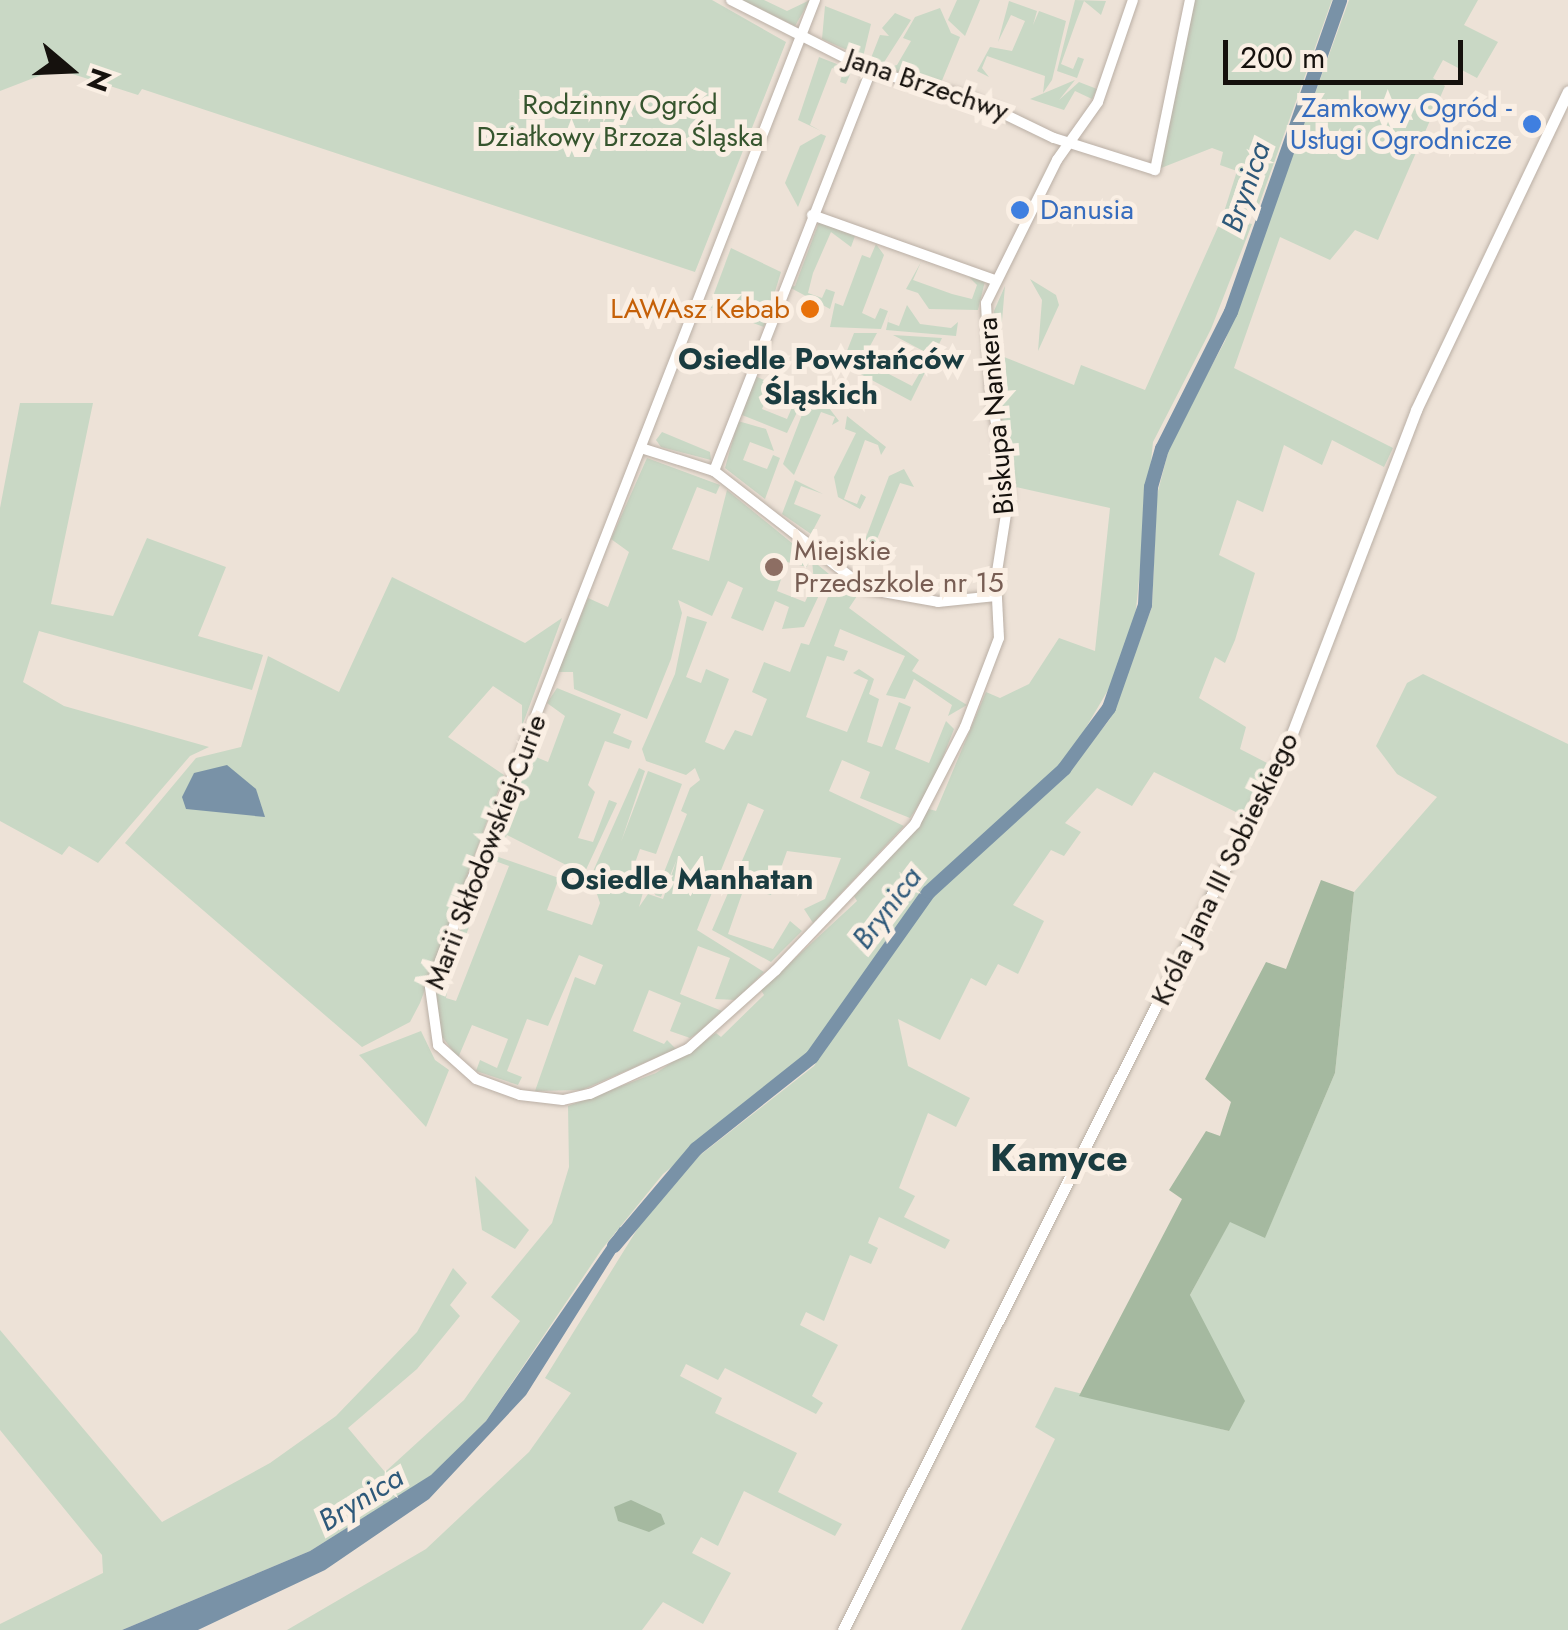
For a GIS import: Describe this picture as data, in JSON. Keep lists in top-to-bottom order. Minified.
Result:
{"streets":{"street":["Jana Brzechwy","Biskupa Nankera","Marii Skłodowskiej-Curie","Króla Jana III Sobieskiego"]},"crossings":[["Jana Brzechwy","Biskupa Nankera"],["Jana Brzechwy","Marii Skłodowskiej-Curie"],["Biskupa Nankera","Marii Skłodowskiej-Curie"]],"districts":["Osiedle Powstańców Śląskich","Osiedle Manhatan","Kamyce"],"water":["Brynica"],"parks":["Rodzinny Ogród Działkowy Brzoza Śląska"],"places":["Zamkowy Ogród - Usługi Ogrodnicze","Danusia","LAWAsz Kebab","Miejskie Przedszkole nr 15"],"scale_bar":"200 m","north":"right"}
